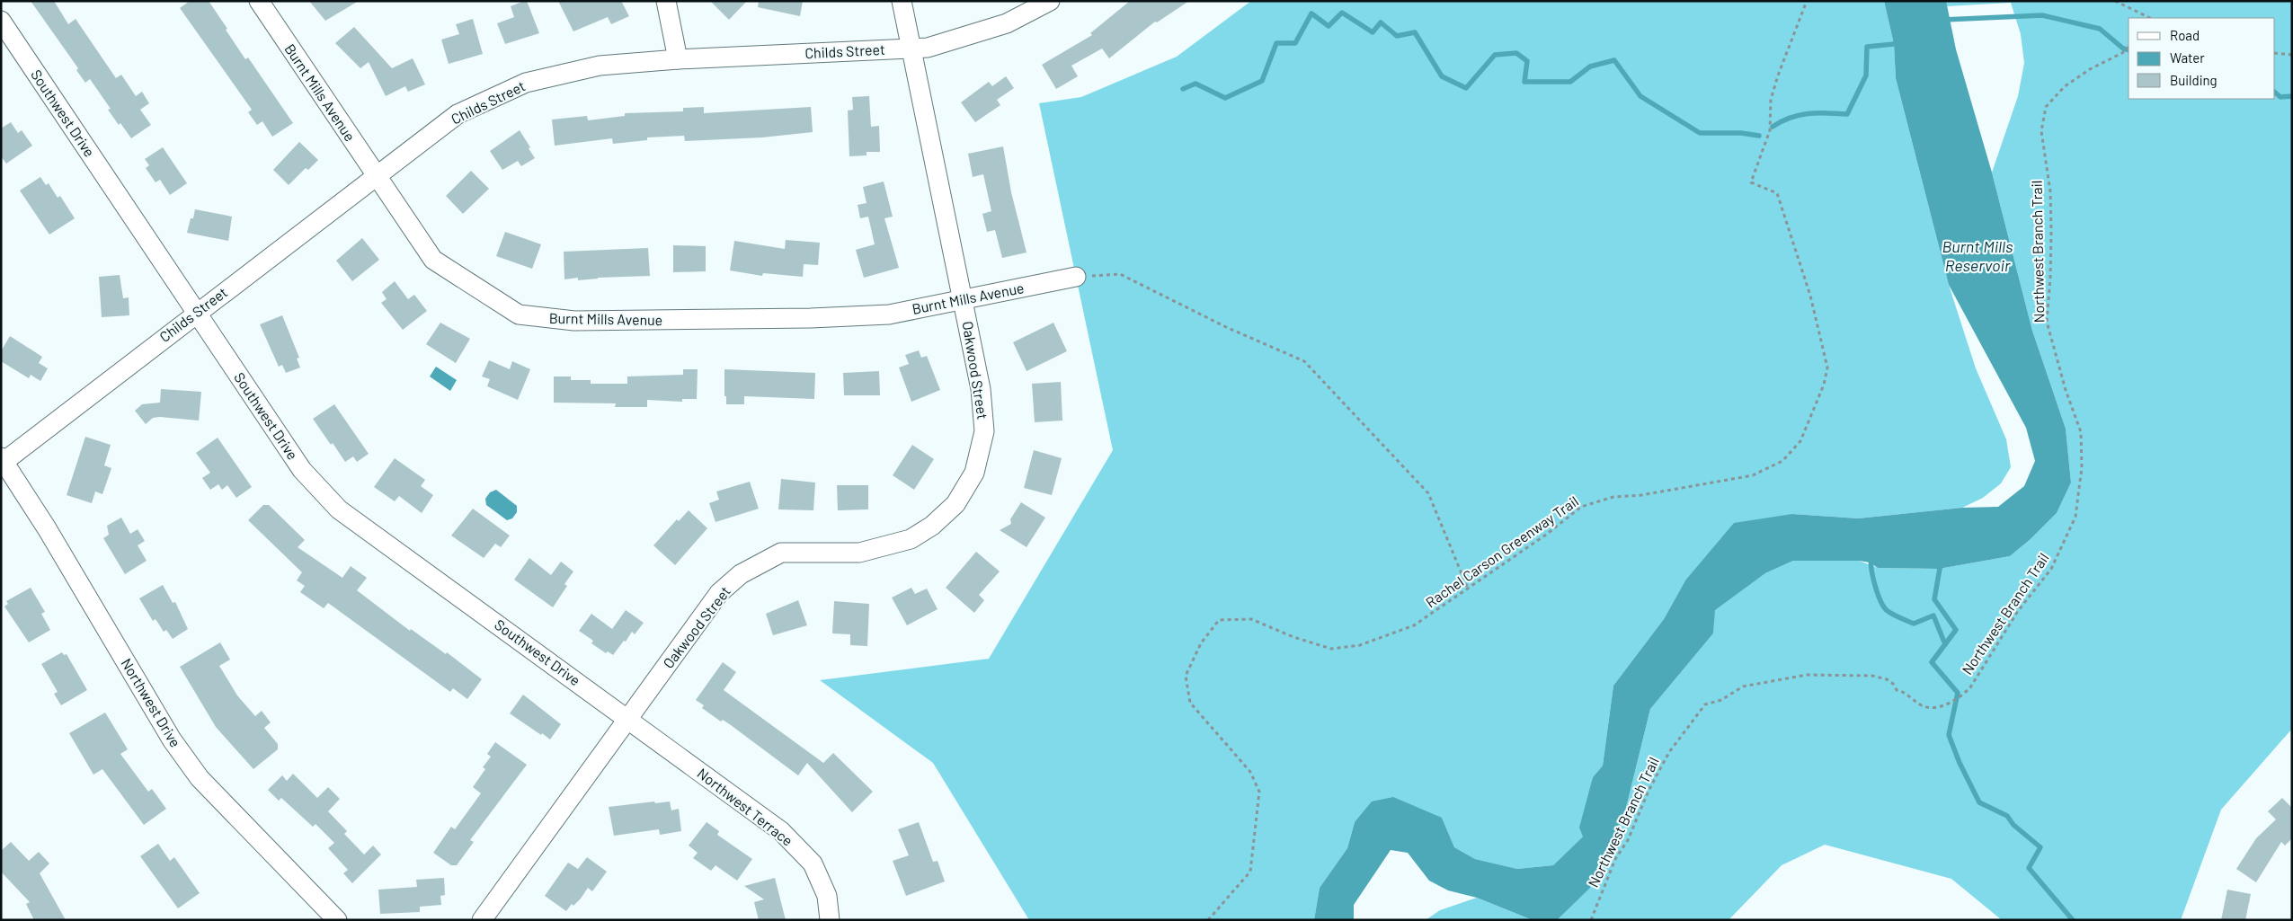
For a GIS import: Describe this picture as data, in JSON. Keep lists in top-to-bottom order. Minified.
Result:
{"streets":{"street":["Childs Street","Burnt Mills Avenue","Southwest Drive","Oakwood Street","Northwest Drive","Northwest Terrace"],"path":["Northwest Branch Trail","Rachel Carson Greenway Trail"]},"crossings":[["Childs Street","Burnt Mills Avenue"],["Childs Street","Southwest Drive"],["Childs Street","Oakwood Street"],["Childs Street","Northwest Drive"],["Burnt Mills Avenue","Oakwood Street"],["Southwest Drive","Oakwood Street"],["Southwest Drive","Northwest Terrace"],["Oakwood Street","Northwest Terrace"]],"water":["Burnt Mills Reservoir"],"legend":["Road","Water","Building"]}
